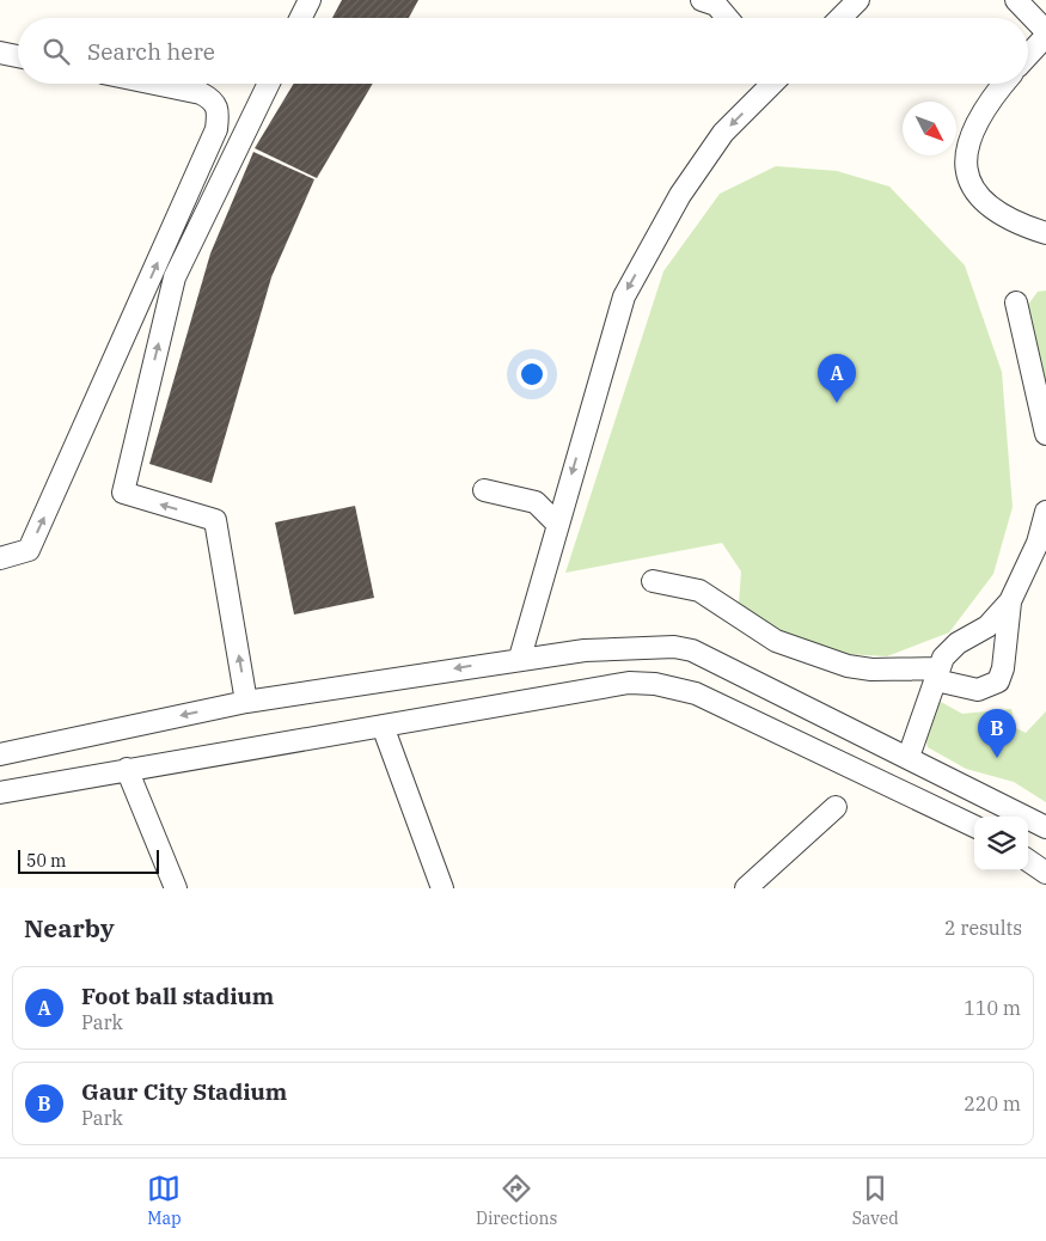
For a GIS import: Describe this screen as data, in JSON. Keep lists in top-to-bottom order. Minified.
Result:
{"scale_bar":"50 m","north":"bottom right","page":{"search":"Search here","pins":["A","B"],"scale":"50 m","heading":["Nearby","2 results"],"list":[{"mark":"A","name":"Foot ball stadium","note":"Park","value":"110 m"},{"mark":"B","name":"Gaur City Stadium","note":"Park","value":"220 m"}],"nav":["Map","Directions","Saved"]}}
